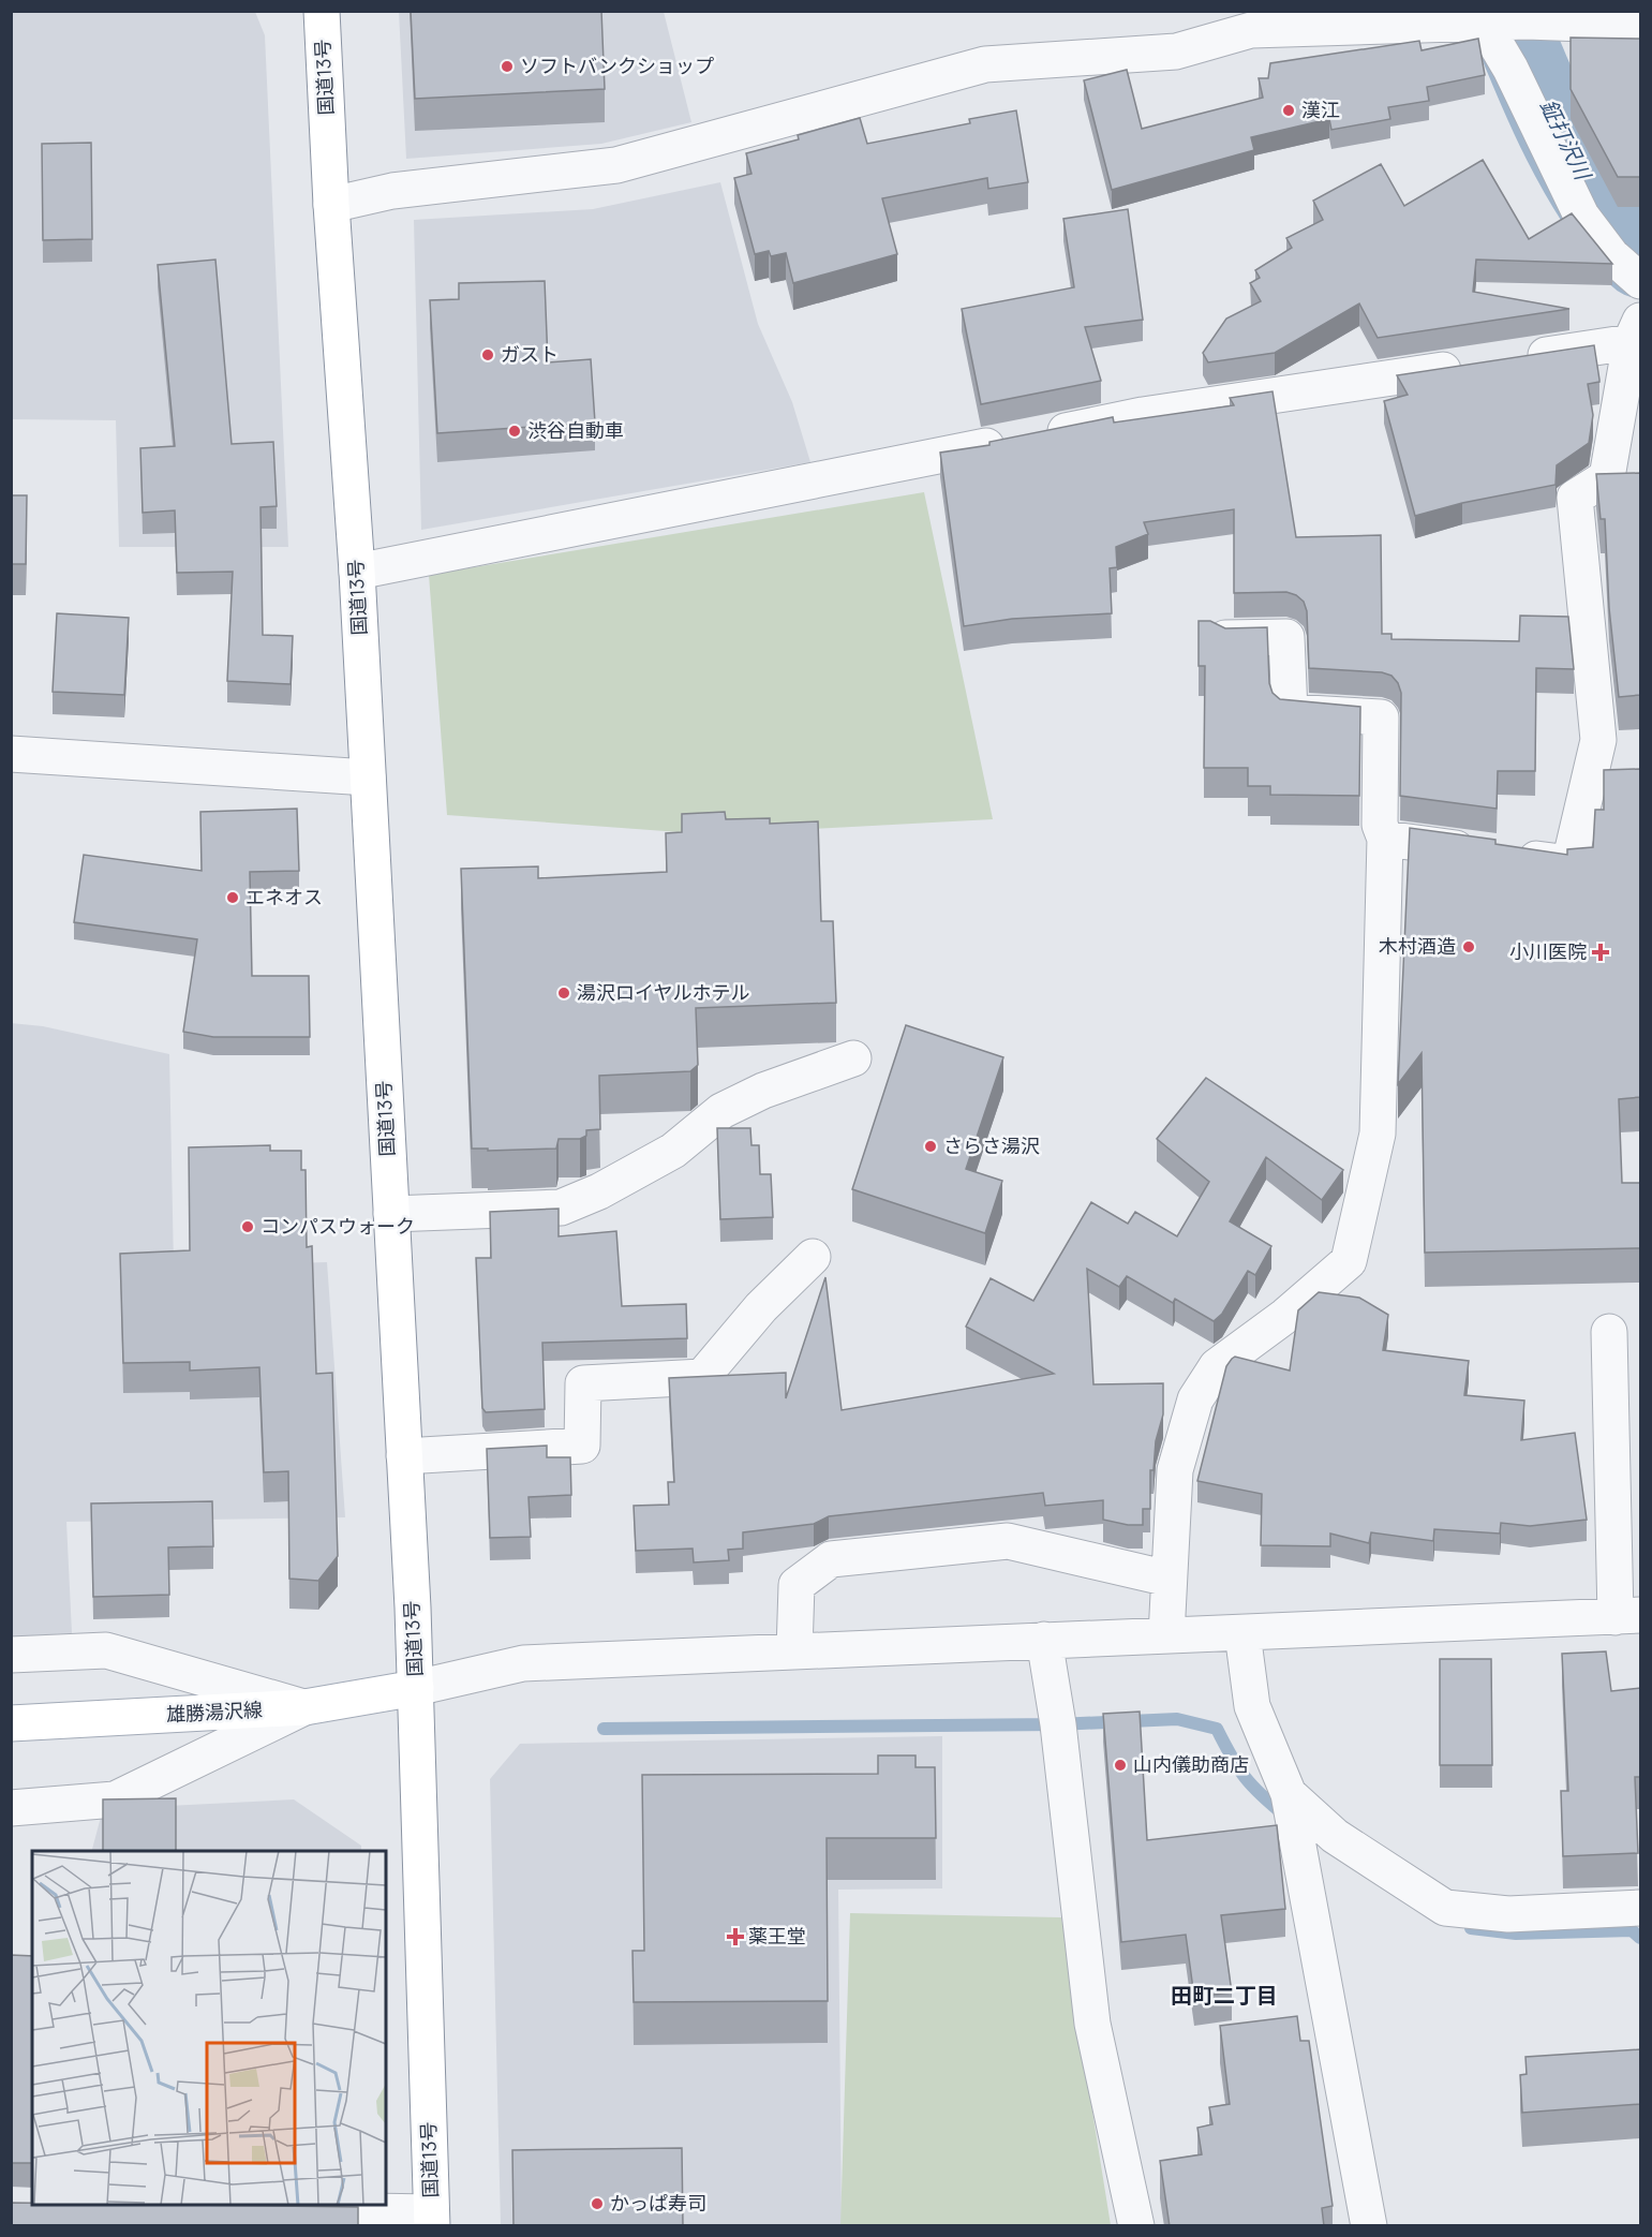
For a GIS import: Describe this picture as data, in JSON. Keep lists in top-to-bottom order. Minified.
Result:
{"streets":{"main road":["国道13号","雄勝湯沢線"]},"crossings":[["国道13号","雄勝湯沢線"]],"districts":["田町二丁目"],"water":["鉦打沢川"],"places":{"other":["ソフトバンクショップ","漢江","ガスト","渋谷自動車","エネオス","木村酒造","湯沢ロイヤルホテル","さらさ湯沢","コンパスウォーク","山内儀助商店","かっぱ寿司"],"health":["小川医院","薬王堂"]}}
